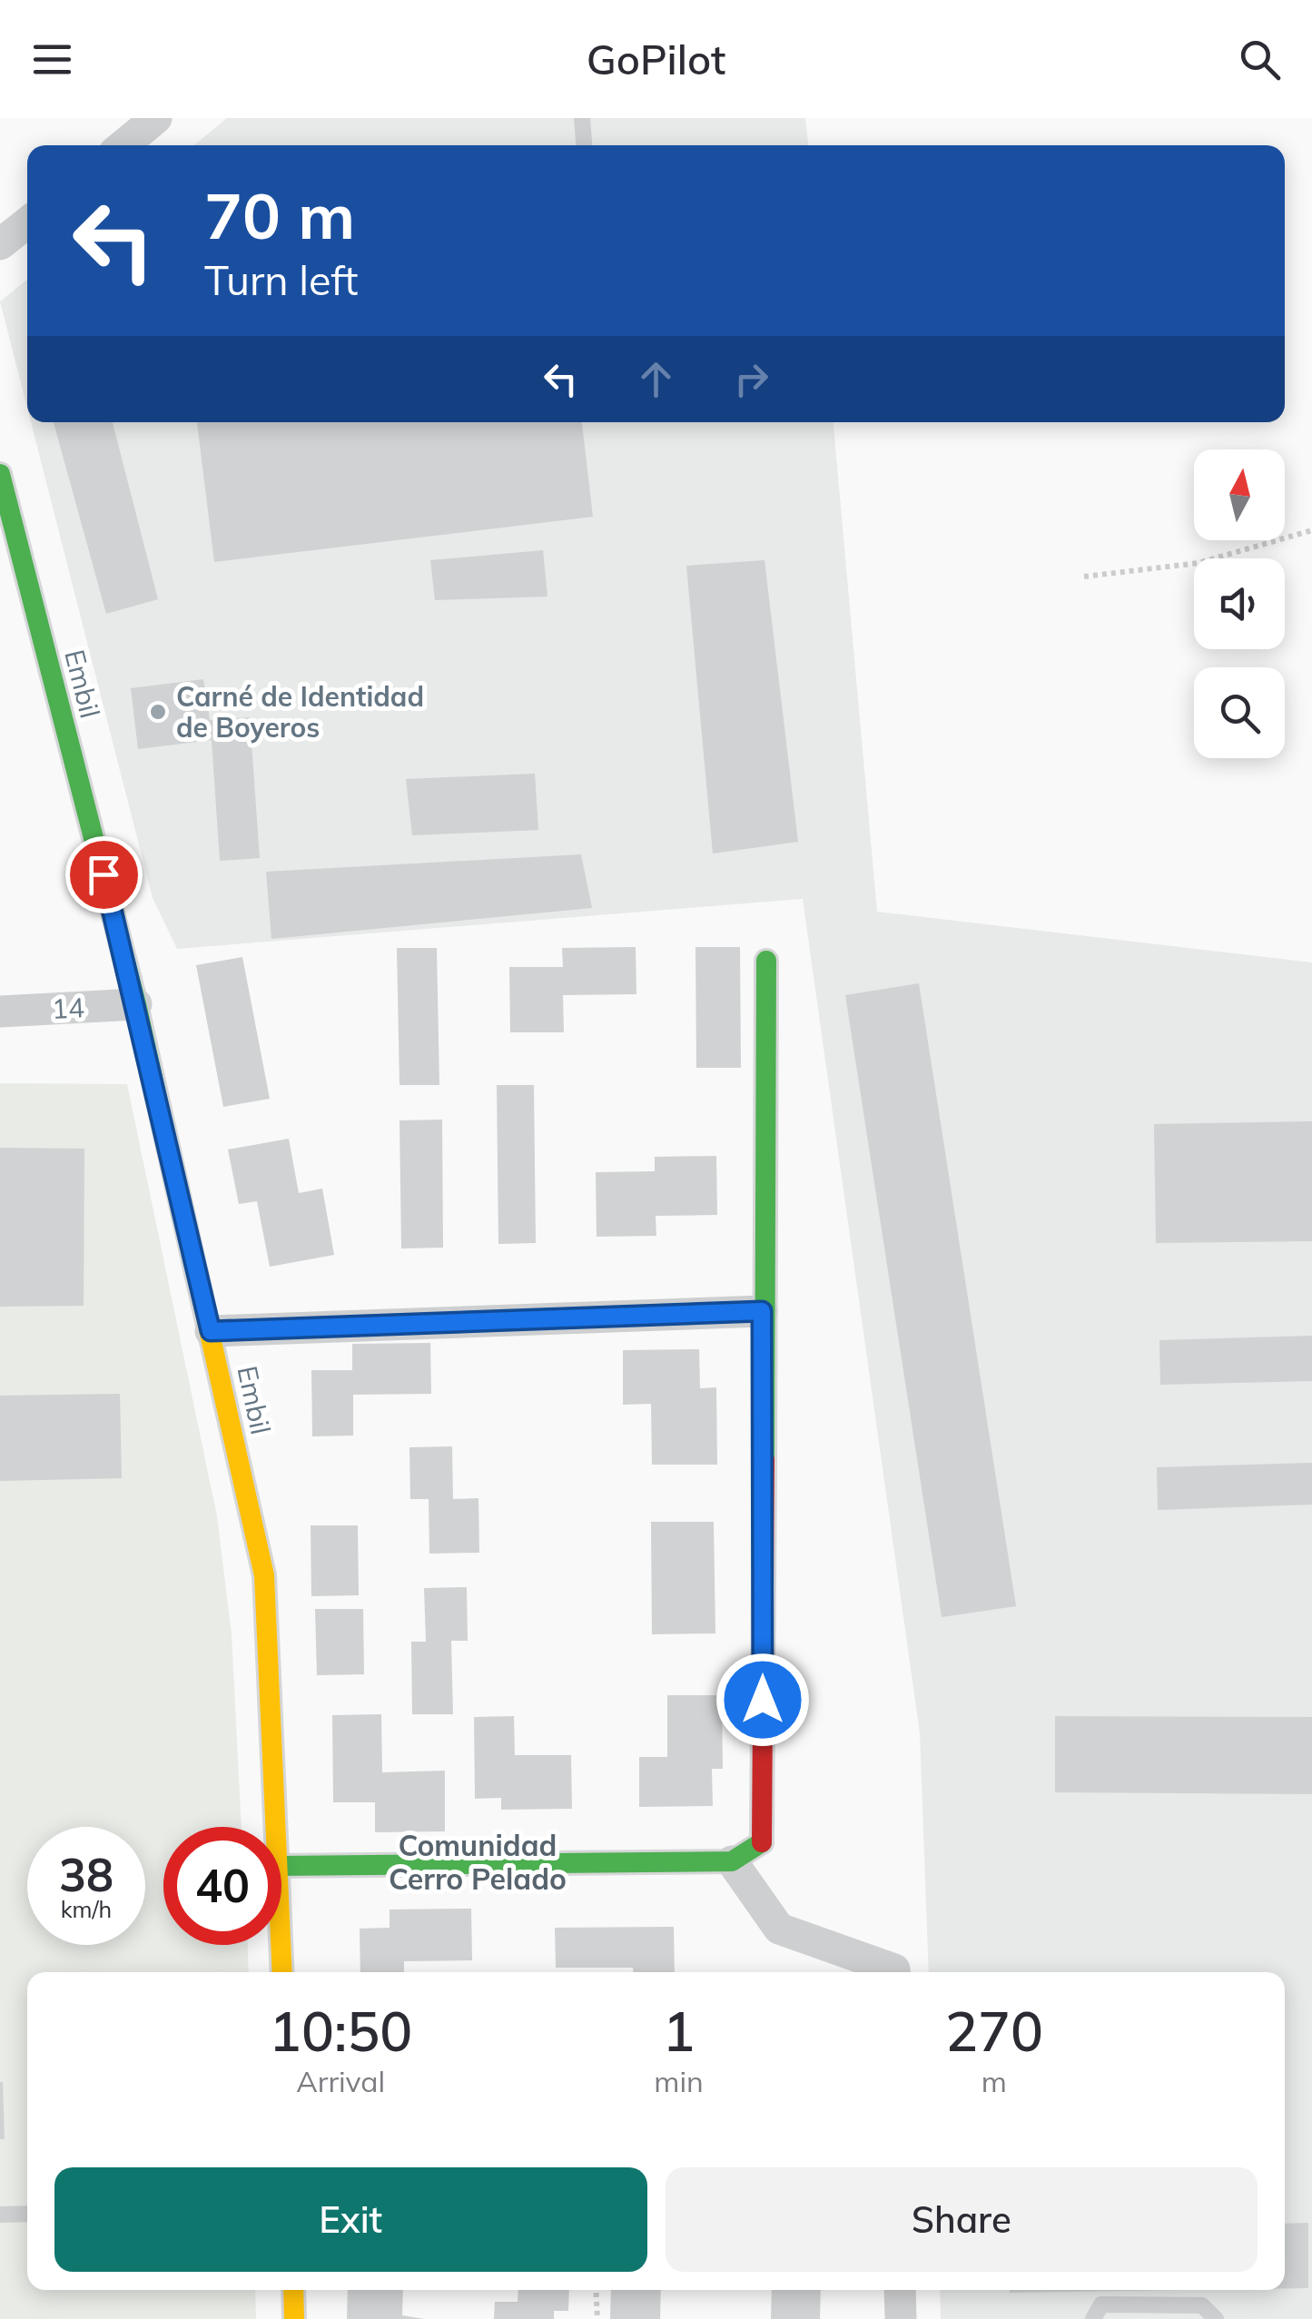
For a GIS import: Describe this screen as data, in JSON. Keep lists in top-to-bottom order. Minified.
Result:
{"streets":{"street":["Embil","14"]},"crossings":[["Embil","14"]],"districts":["Comunidad Cerro Pelado"],"places":["Carné de Identidad de Boyeros"],"north":"top","page":{"header":"GoPilot","turn":["70 m","Turn left"],"speed":"38 km/h","limit":"40","eta":["10:50","Arrival","1","min","270","m"],"buttons":["Exit","Share"]}}
